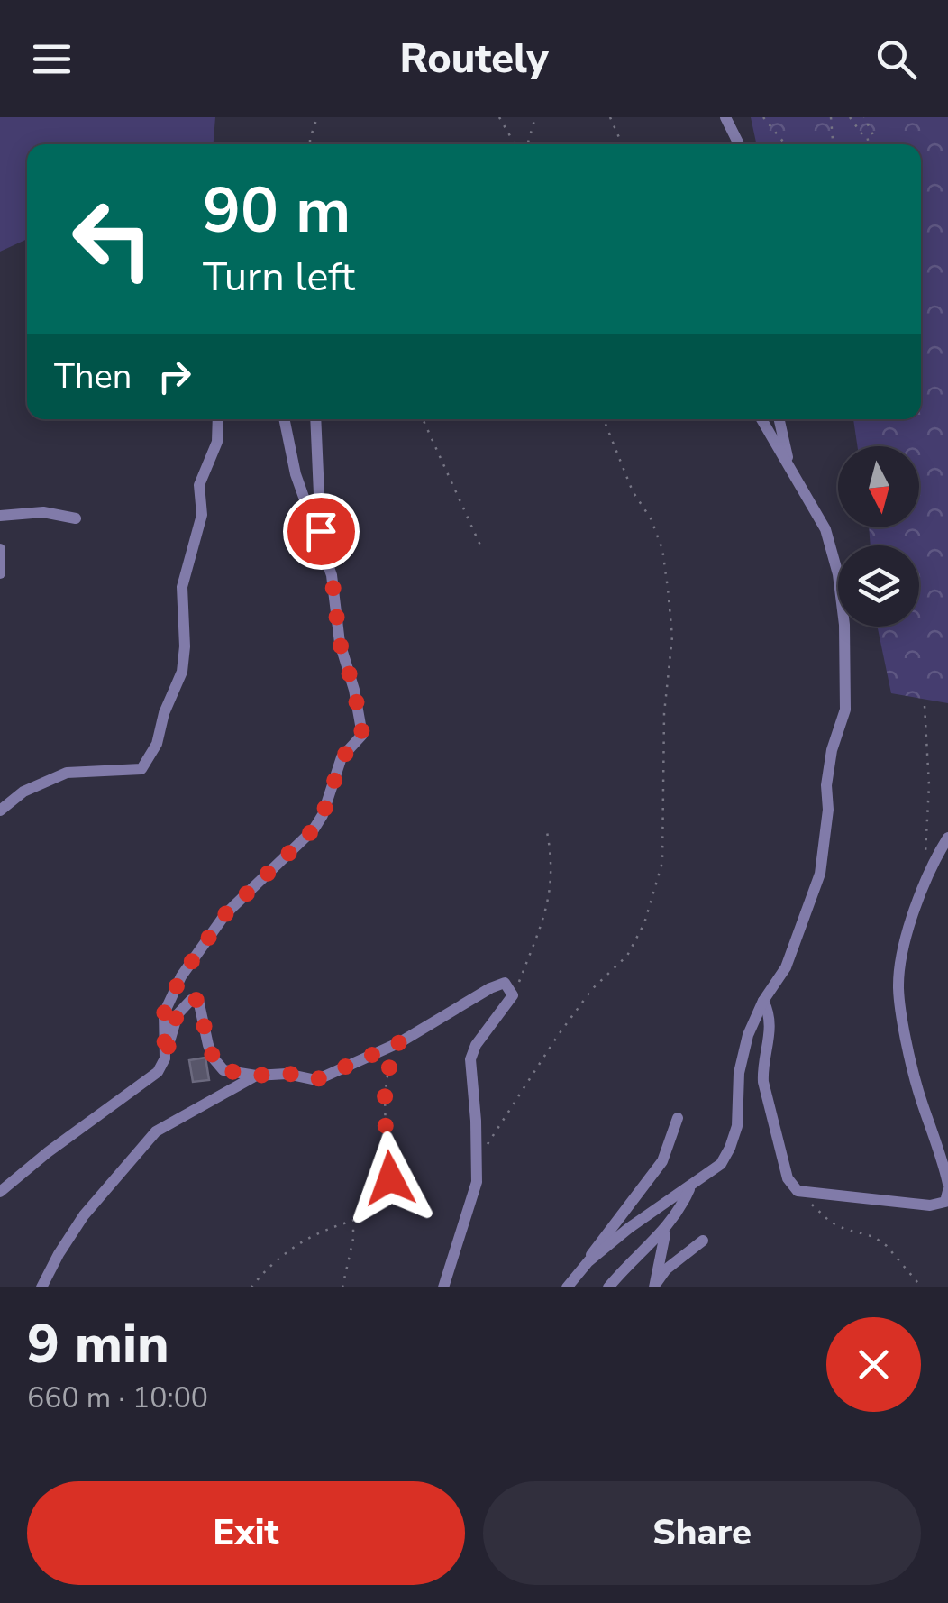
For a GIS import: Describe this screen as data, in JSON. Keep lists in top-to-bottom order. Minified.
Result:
{"north":"bottom","page":{"header":"Routely","turn":["90 m","Turn left"],"then":"Then","heading":["9 min","660 m · 10:00"],"buttons":["Exit","Share"]}}
